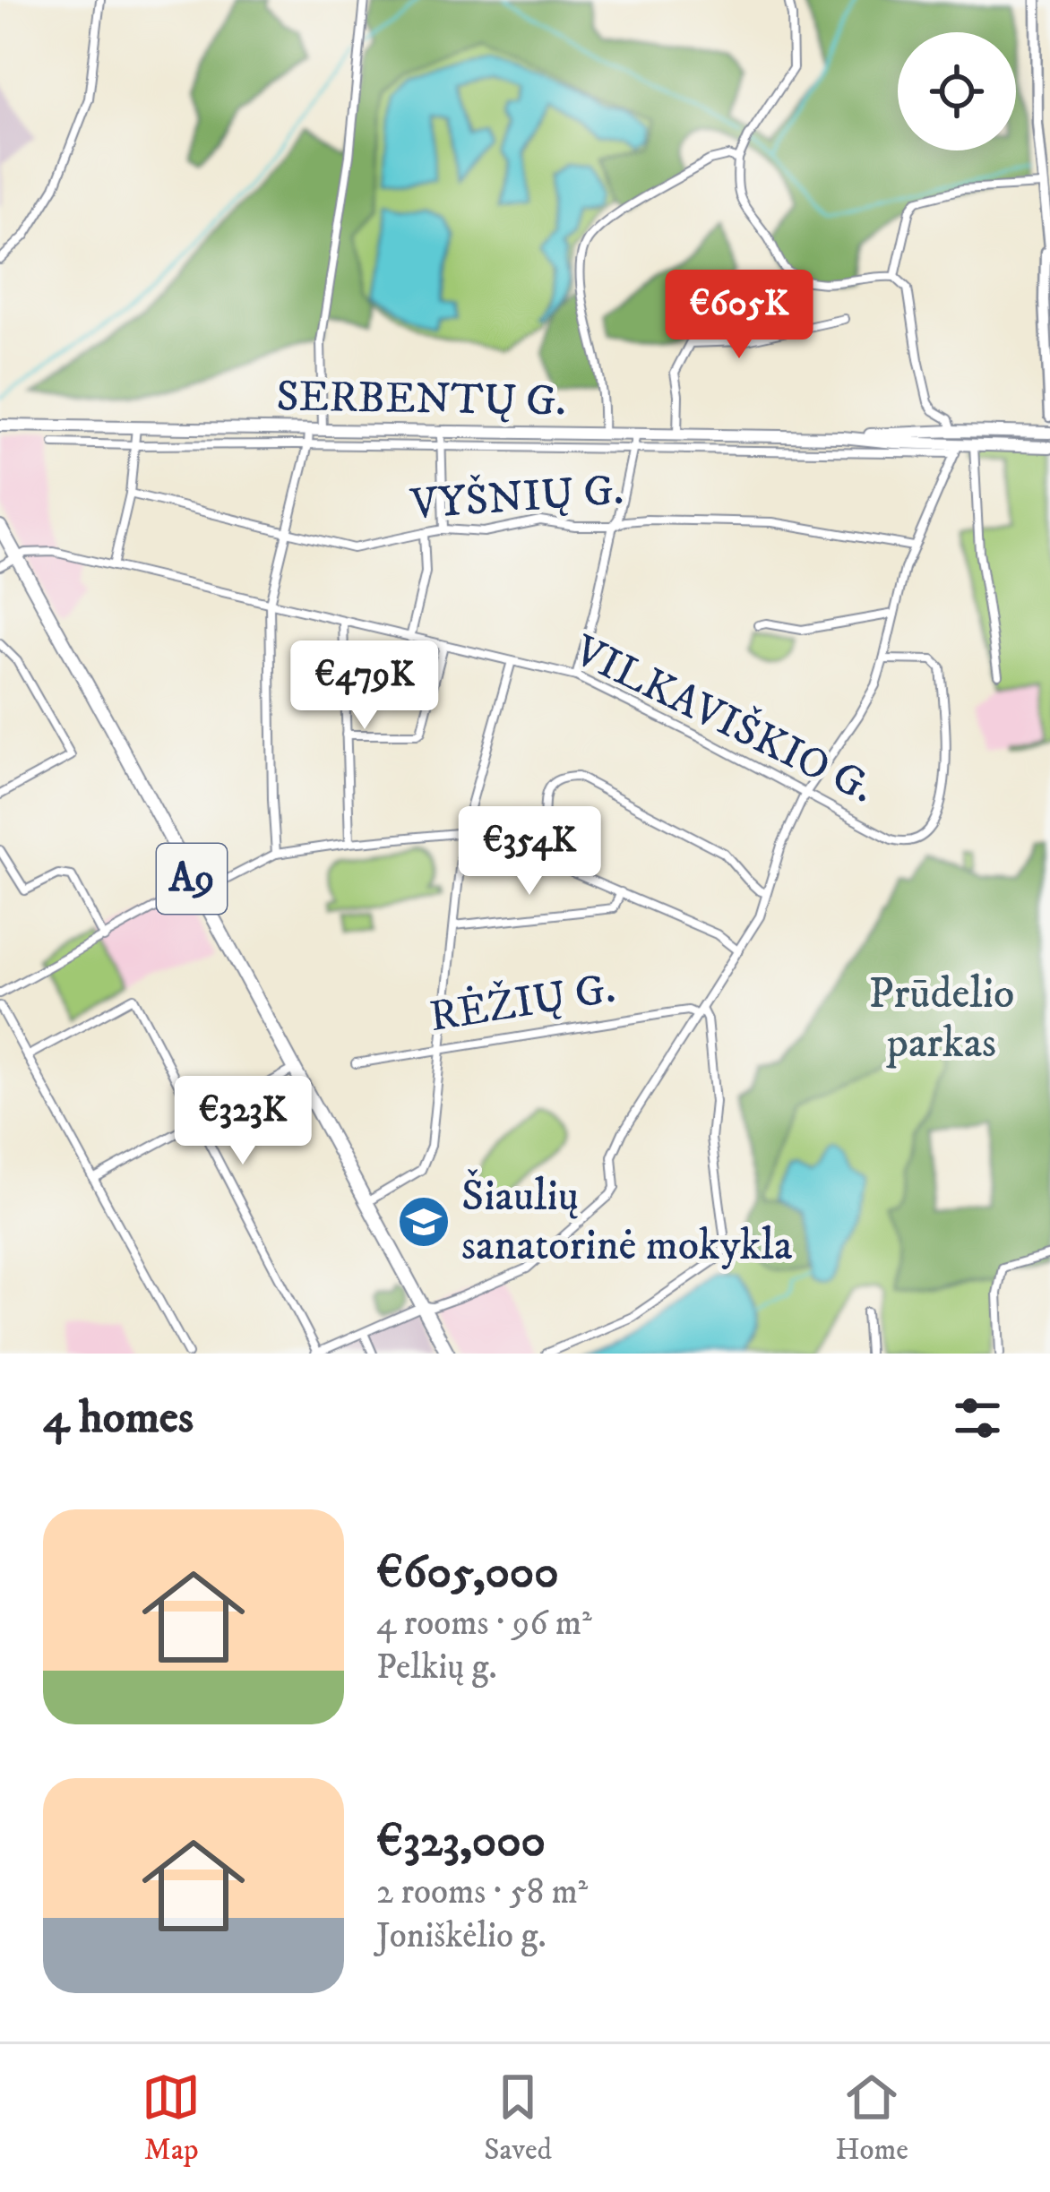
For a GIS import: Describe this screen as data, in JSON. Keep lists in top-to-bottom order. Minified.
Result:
{"streets":{"highway":["A9"],"main road":["SERBENTŲ G."],"street":["VYŠNIŲ G.","VILKAVIŠKIO G.","RĖŽIŲ G."]},"crossings":[["VILKAVIŠKIO G.","A9"]],"parks":["Prūdelio parkas"],"places":{"school or university":["Šiaulių sanatorinė mokykla"]},"page":{"price":["€605K","€479K","€354K","€323K"],"heading":"4 homes","list":[{"name":"€605,000","note":"4 rooms · 96 m² · Pelkių g."},{"name":"€323,000","note":"2 rooms · 58 m² · Joniškėlio g."}],"tabs":["Map","Saved","Home"]}}
